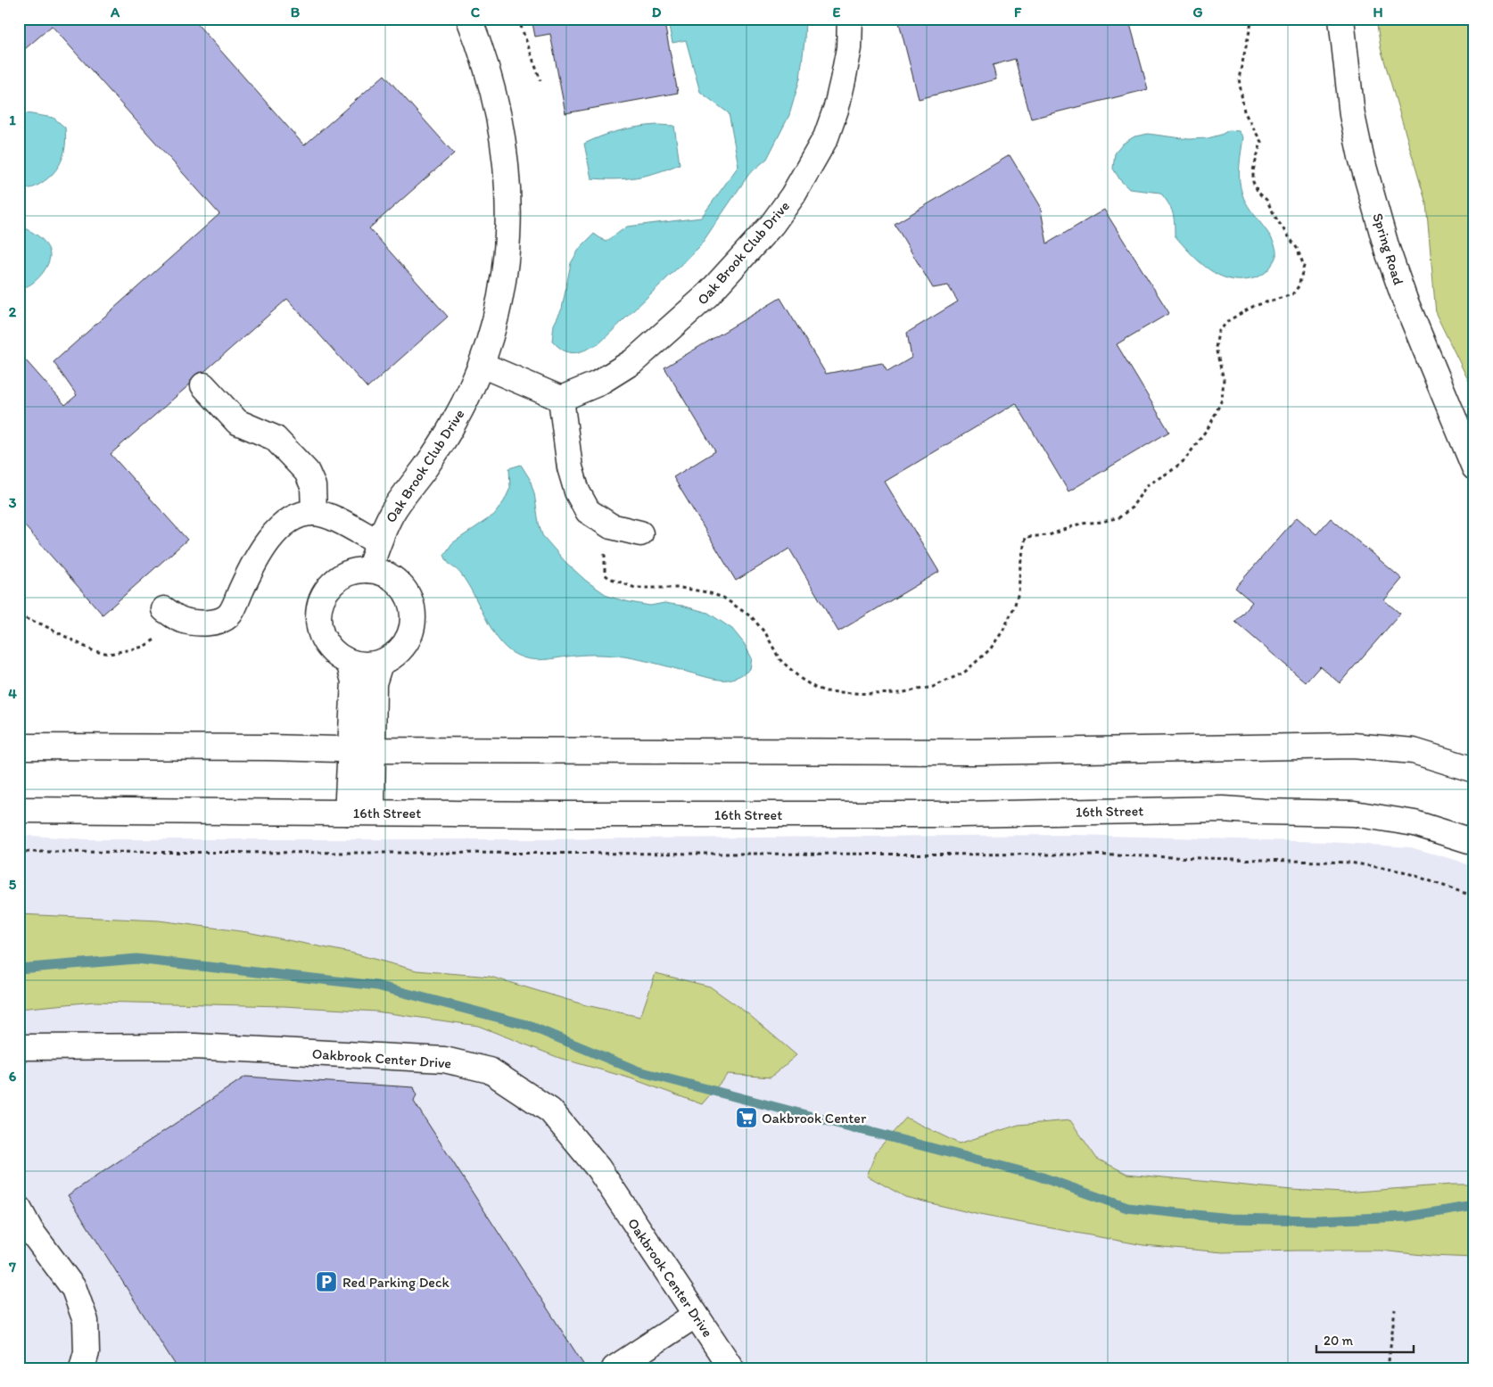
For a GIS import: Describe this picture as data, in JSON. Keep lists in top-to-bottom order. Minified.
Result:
{"streets":{"street":["Spring Road","Oak Brook Club Drive","16th Street","Oakbrook Center Drive"]},"places":{"supermarket":["Oakbrook Center"],"parking":["Red Parking Deck"]},"scale_bar":"20 m","grid":{"columns":["A","B","C","D","E","F","G","H"],"rows":["1","2","3","4","5","6","7"]}}
